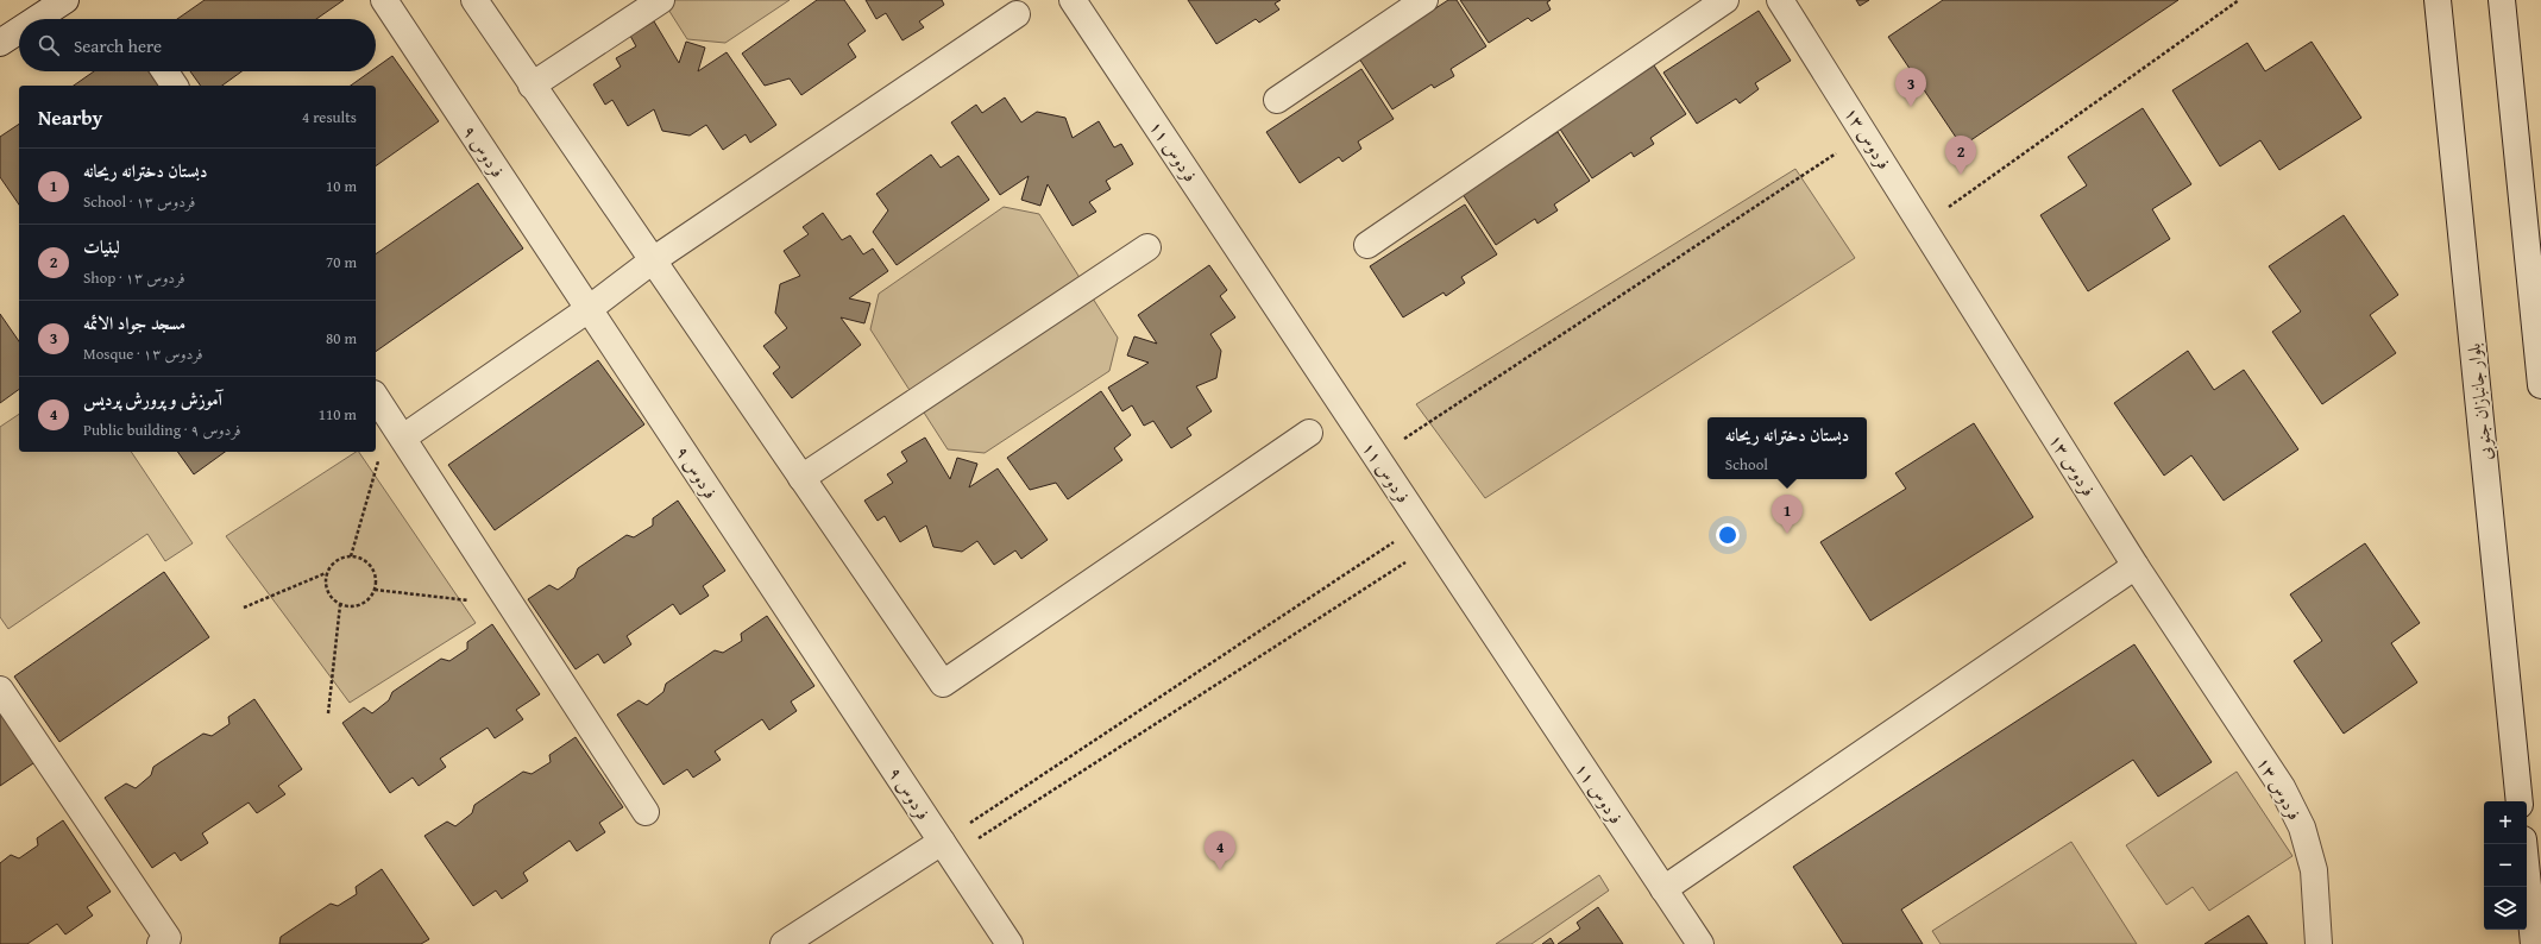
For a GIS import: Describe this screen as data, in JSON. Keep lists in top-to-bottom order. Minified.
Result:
{"streets":{"street":["فردوس ۱۳","فردوس ۹","فردوس ۱۱","بلوار جانبازان جنوبی"]},"page":{"search":"Search here","pins":["3","2","1","4"],"heading":["Nearby","4 results"],"list":[{"mark":"1","name":"دبستان دخترانه ریحانه","note":"School · فردوس ۱۳","value":"10 m"},{"mark":"2","name":"لبنیات","note":"Shop · فردوس ۱۳","value":"70 m"},{"mark":"3","name":"مسجد جواد الائمه","note":"Mosque · فردوس ۱۳","value":"80 m"},{"mark":"4","name":"آموزش و پرورش پردیس","note":"Public building · فردوس ۹","value":"110 m"}],"popup":["دبستان دخترانه ریحانه","School"],"map_buttons":["+","−"]}}
